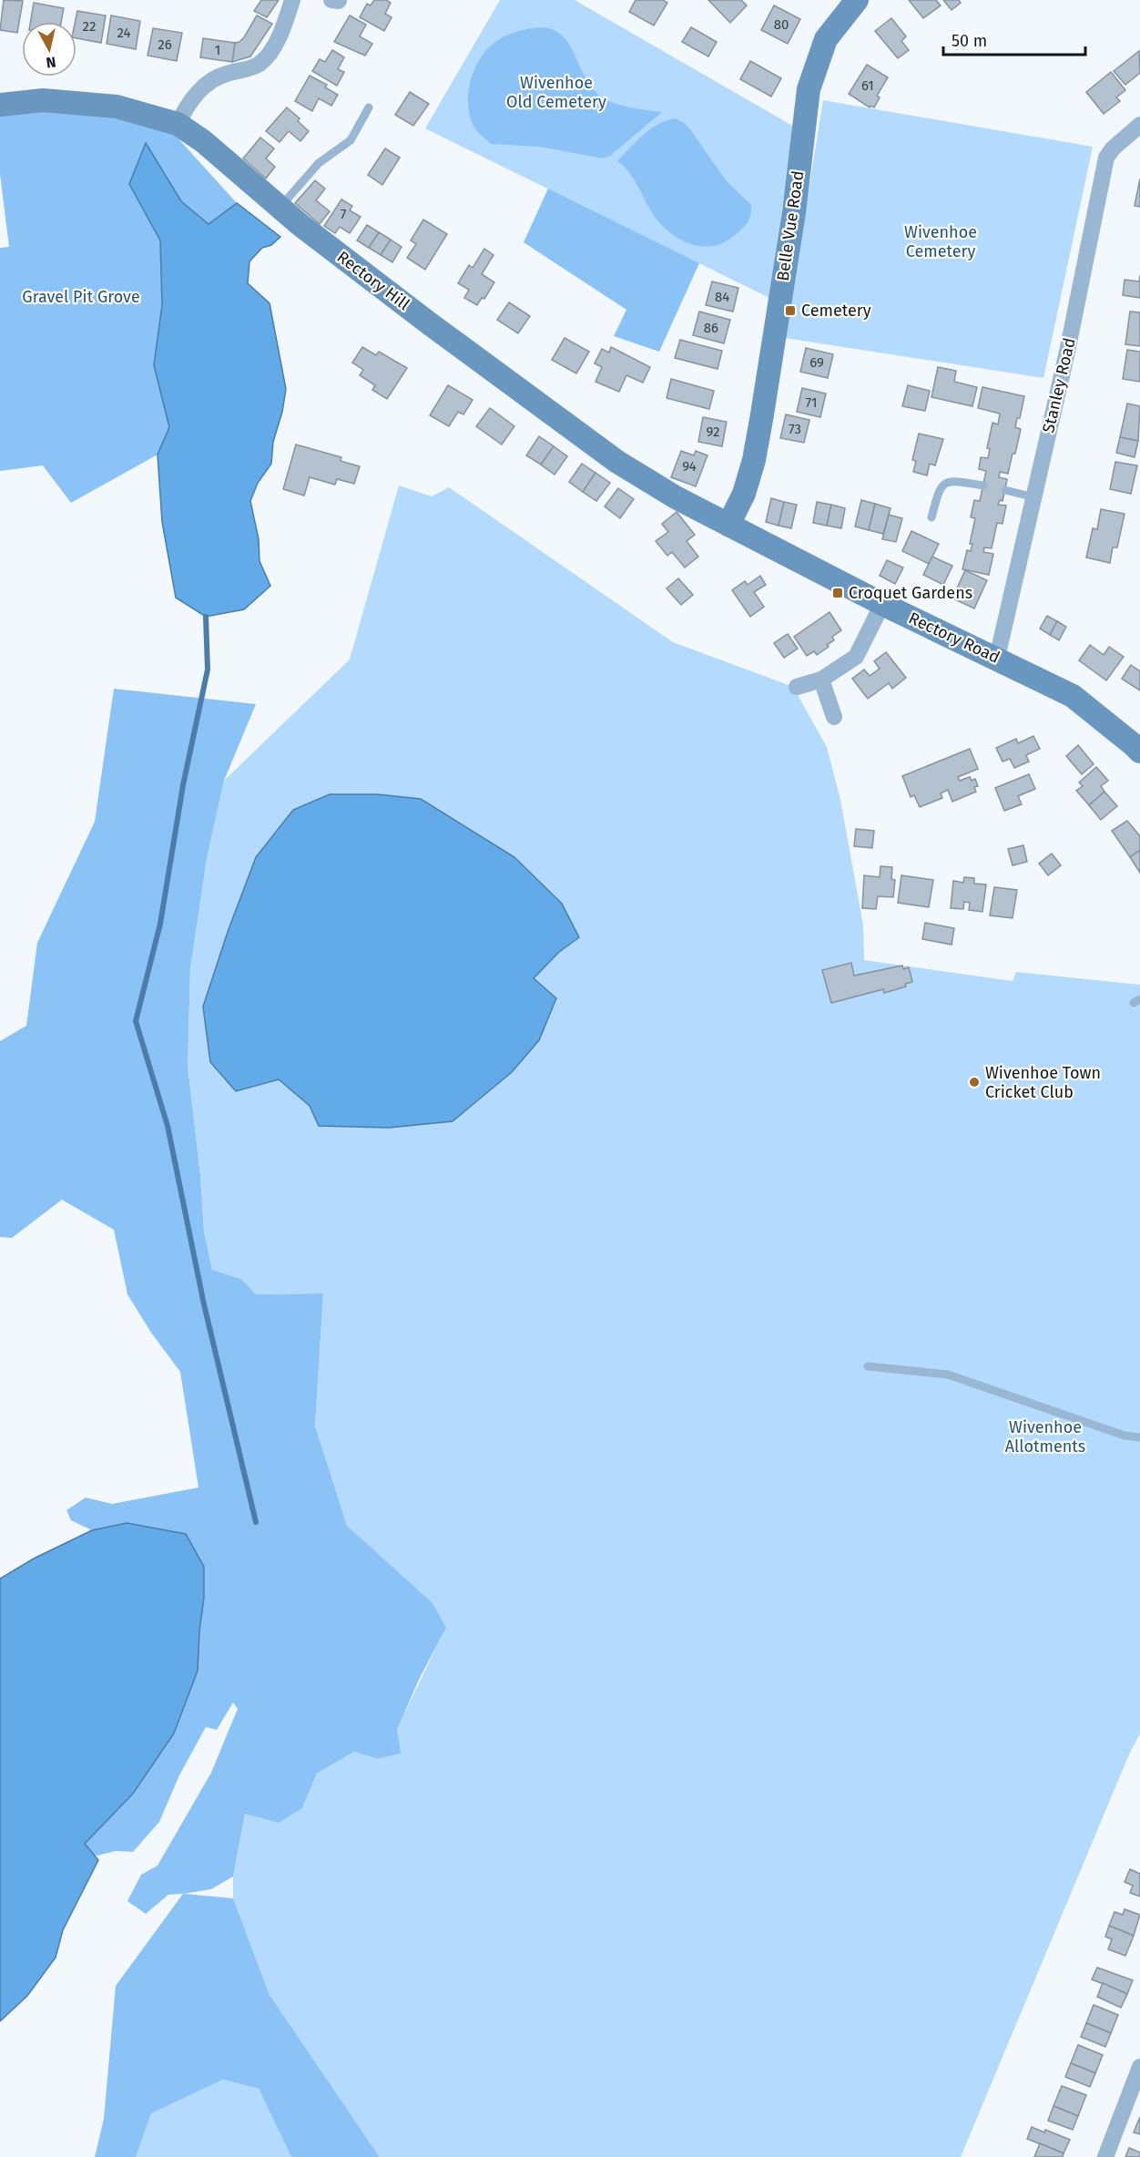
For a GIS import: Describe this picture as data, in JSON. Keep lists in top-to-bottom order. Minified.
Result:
{"streets":{"street":["Belle Vue Road","Rectory Hill","Stanley Road","Rectory Road"]},"crossings":[["Belle Vue Road","Rectory Hill"],["Belle Vue Road","Rectory Road"],["Rectory Hill","Rectory Road"],["Stanley Road","Rectory Road"]],"parks":["Wivenhoe Old Cemetery","Wivenhoe Cemetery","Gravel Pit Grove","Wivenhoe Allotments"],"places":{"transit":["Cemetery","Croquet Gardens"],"other":["Wivenhoe Town Cricket Club"]},"house_numbers":["80","22","24","26","1","61","7","84","86","69","71","73","92","94"],"scale_bar":"50 m","north":"bottom"}
